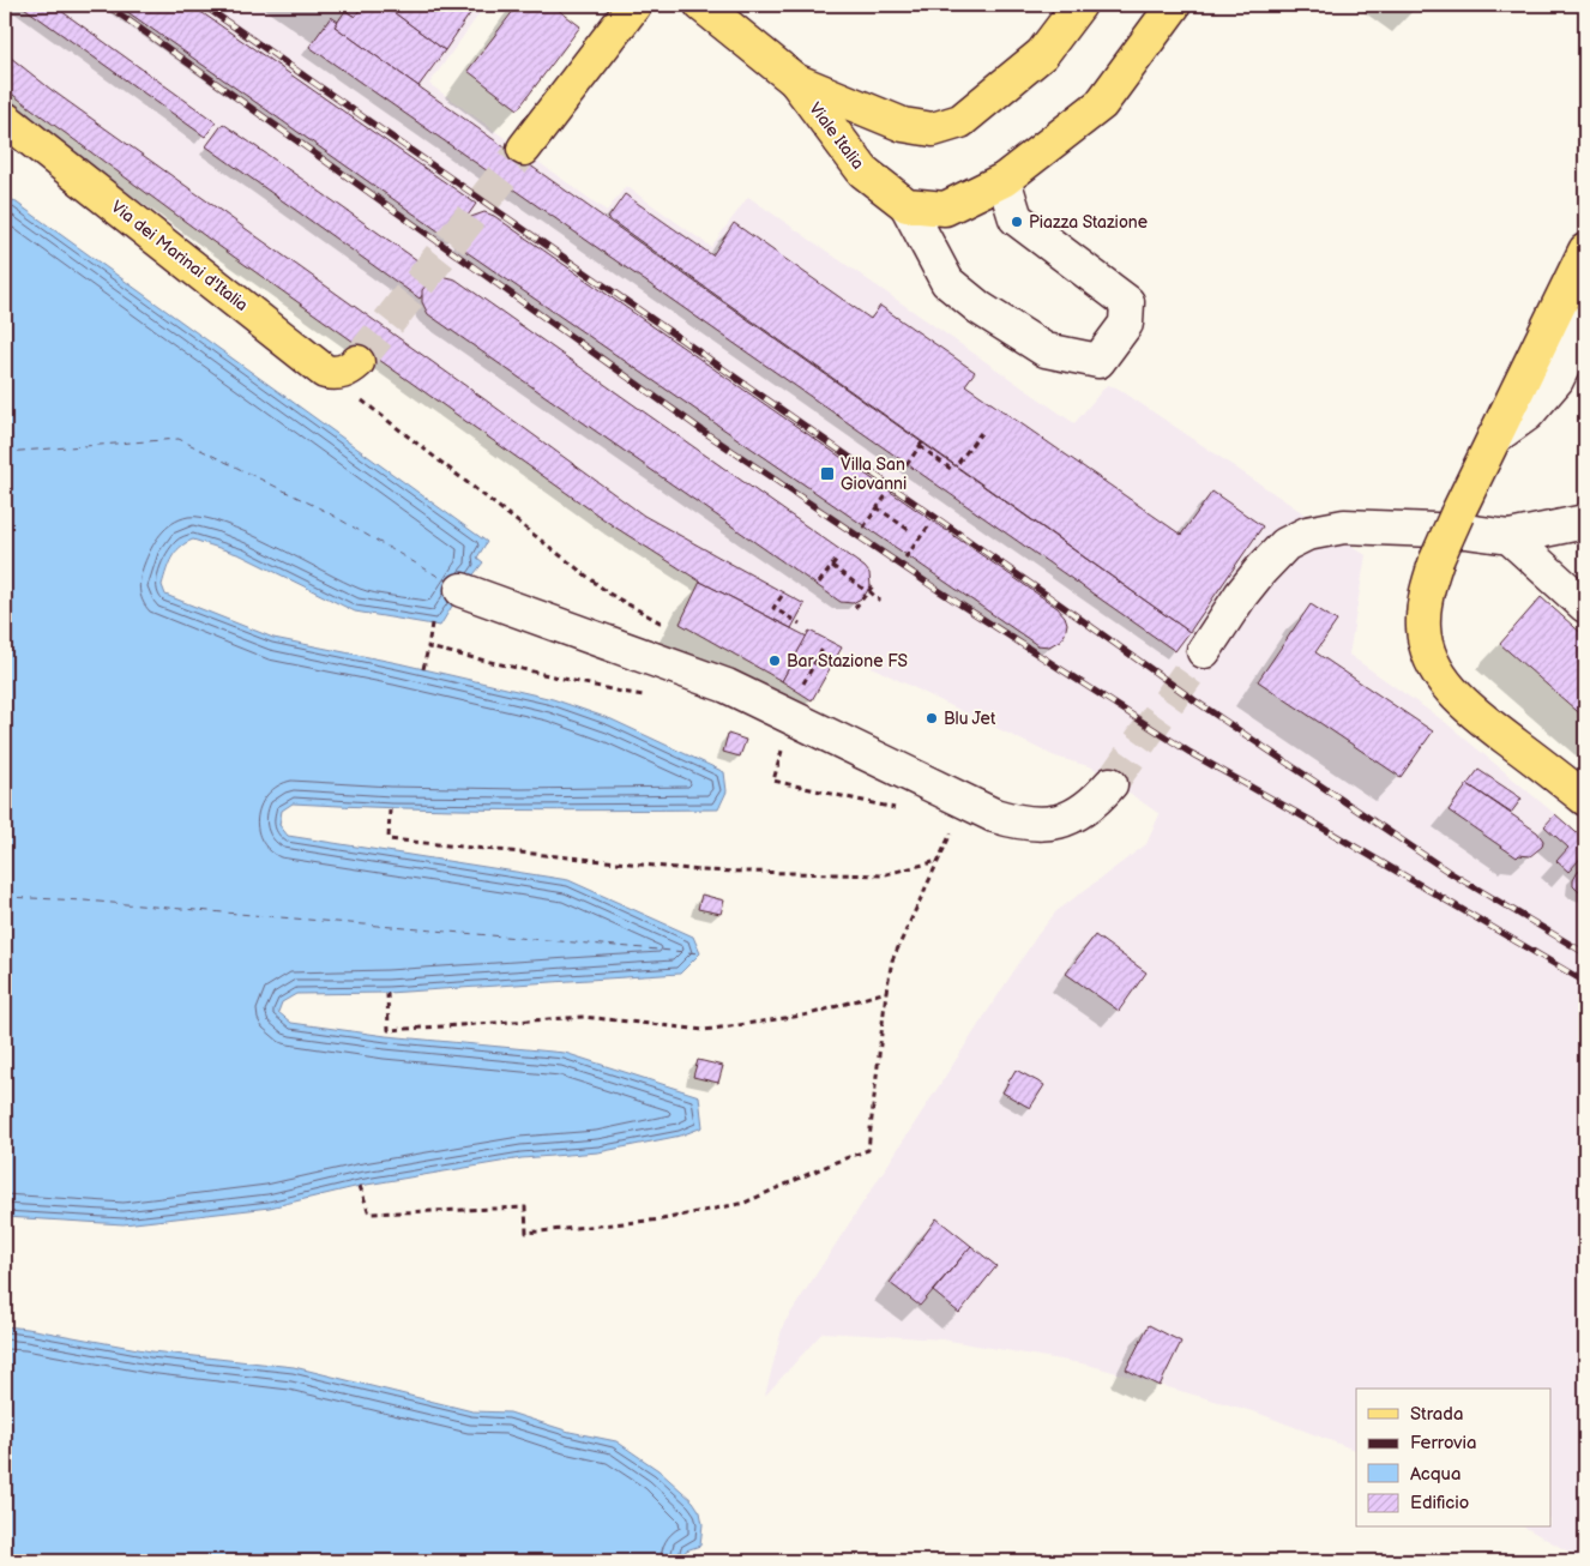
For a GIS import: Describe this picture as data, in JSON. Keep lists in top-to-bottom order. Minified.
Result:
{"streets":{"main road":["Viale Italia","Via dei Marinai d'Italia"]},"places":{"other":["Piazza Stazione","Bar Stazione FS","Blu Jet"],"transit":["Villa San Giovanni"]},"legend":["Strada","Ferrovia","Acqua","Edificio"]}
